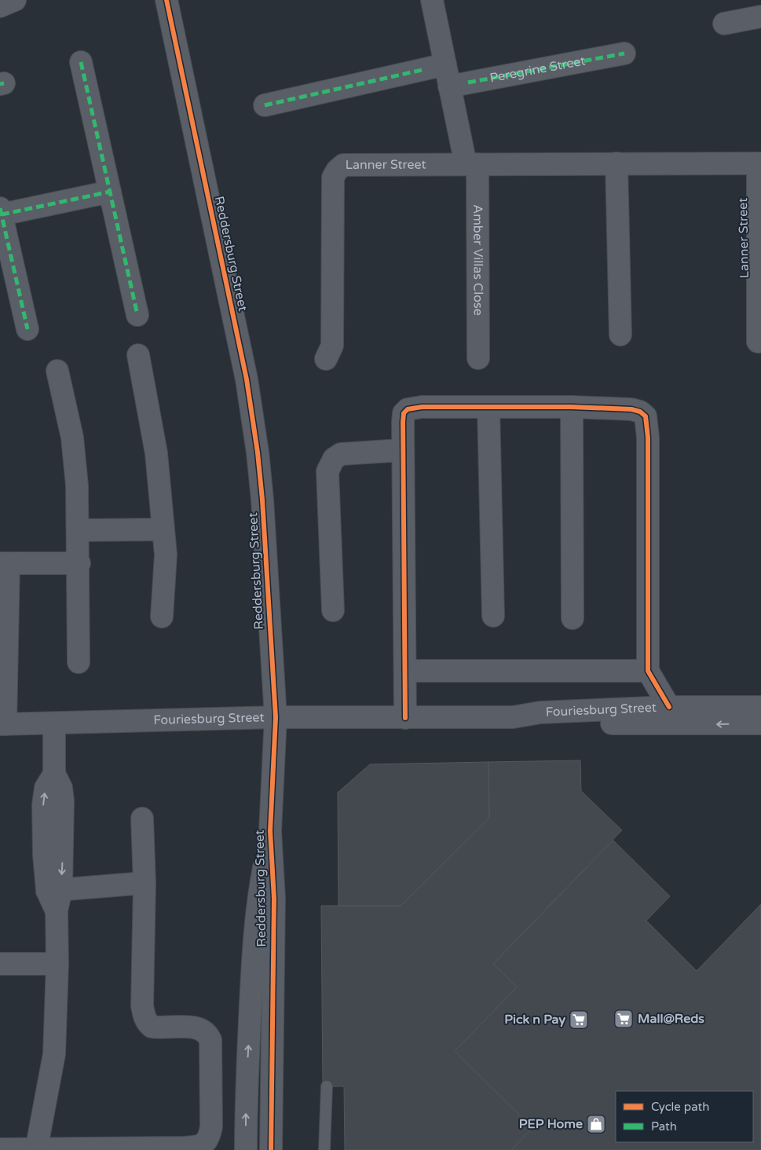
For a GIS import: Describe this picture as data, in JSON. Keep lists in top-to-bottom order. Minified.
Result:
{"streets":{"street":["Peregrine Street","Lanner Street","Reddersburg Street","Amber Villas Close","Fouriesburg Street"]},"crossings":[["Lanner Street","Amber Villas Close"],["Reddersburg Street","Fouriesburg Street"]],"places":{"supermarket":["Mall@Reds","Pick n Pay"],"shop":["PEP Home"]},"legend":["Cycle path","Path"]}
